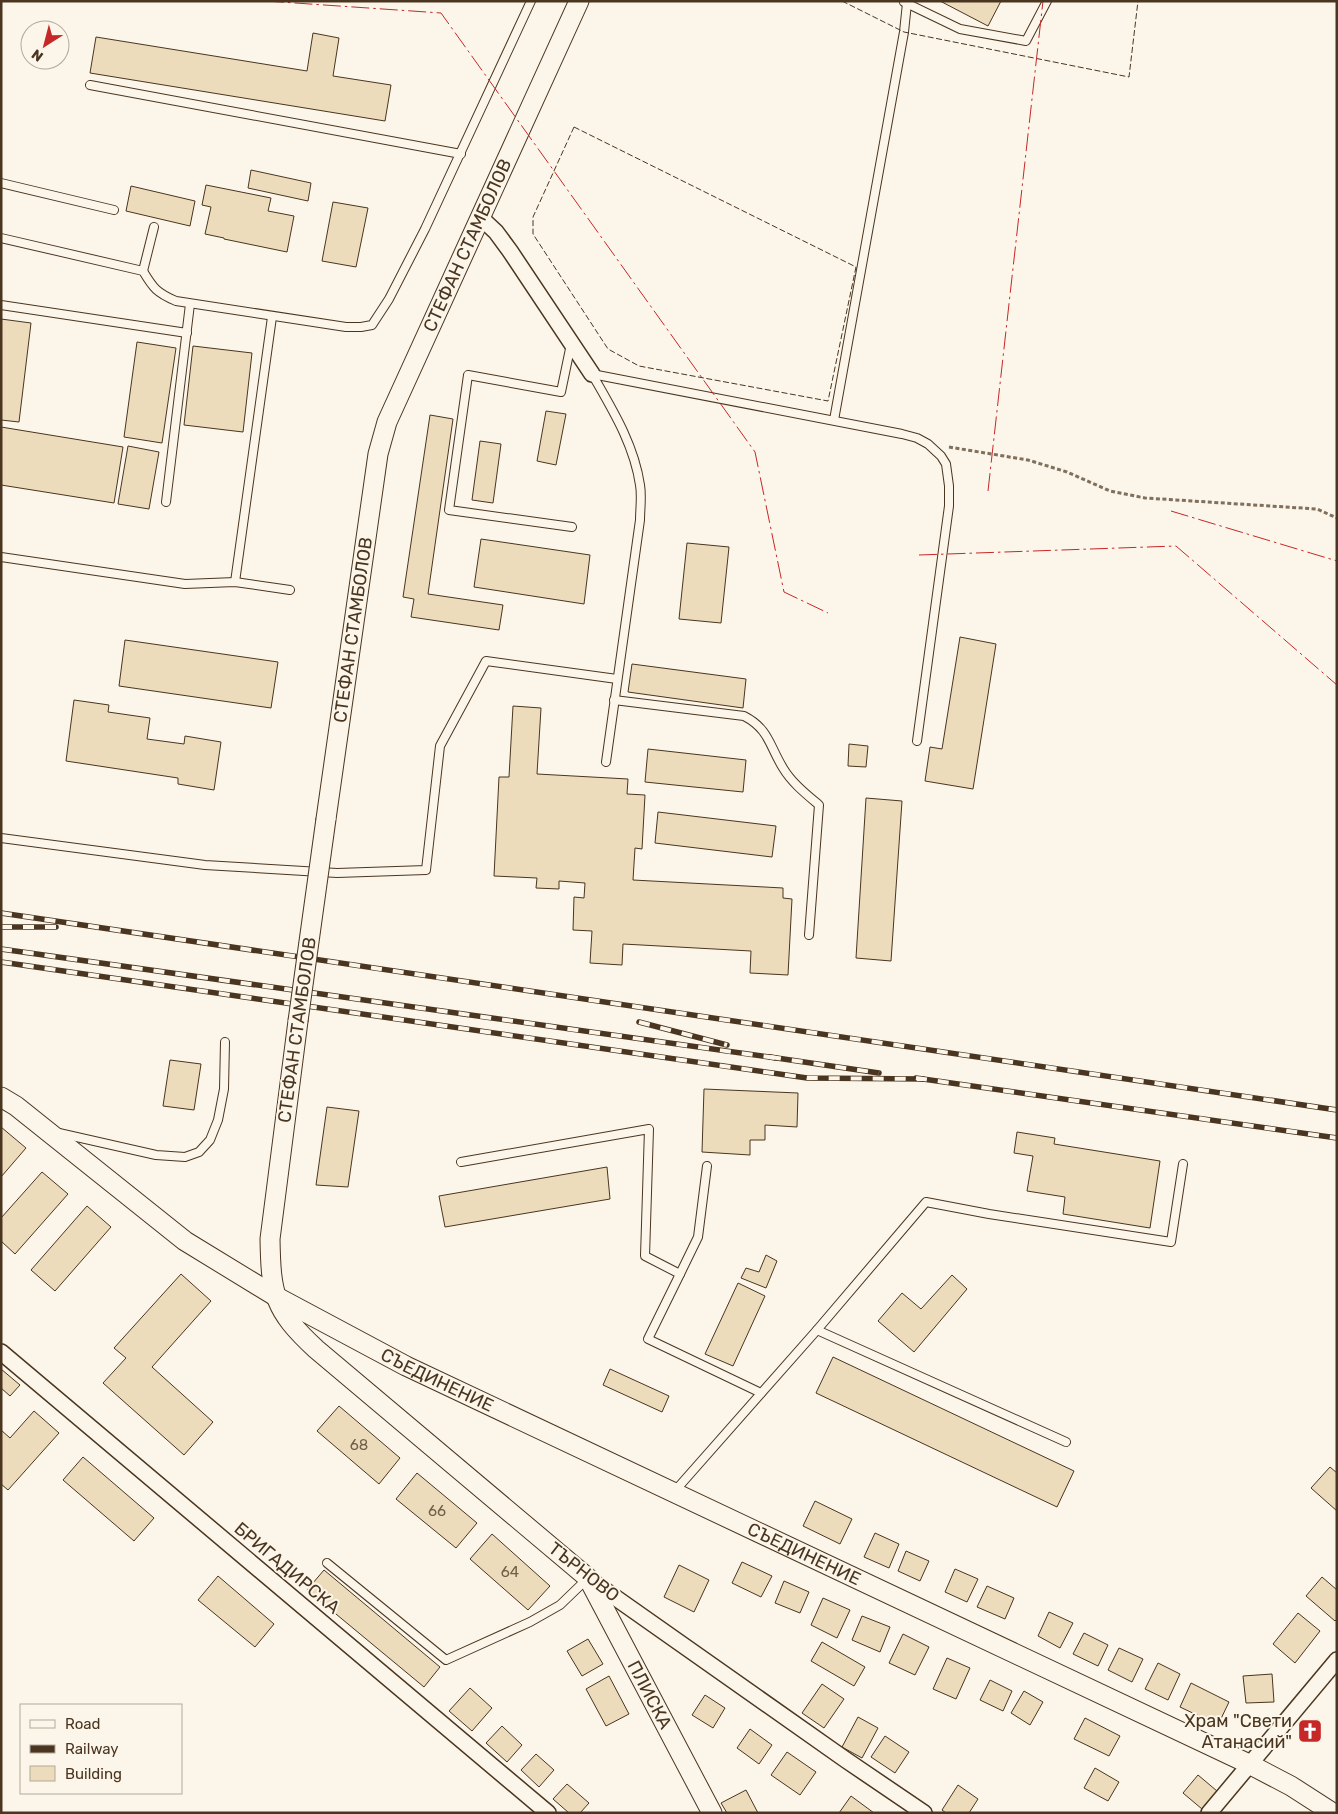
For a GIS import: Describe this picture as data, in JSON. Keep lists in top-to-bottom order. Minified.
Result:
{"streets":{"street":["СТЕФАН СТАМБОЛОВ","СЪЕДИНЕНИЕ","БРИГАДИРСКА","ТЪРНОВО","ПЛИСКА"]},"crossings":[["СТЕФАН СТАМБОЛОВ","СЪЕДИНЕНИЕ"],["СТЕФАН СТАМБОЛОВ","ТЪРНОВО"],["СЪЕДИНЕНИЕ","ТЪРНОВО"],["ТЪРНОВО","ПЛИСКА"]],"places":{"church":["Храм \"Свети Атанасий\""]},"house_numbers":["68","66","64"],"legend":["Road","Railway","Building"],"north":"bottom left"}
